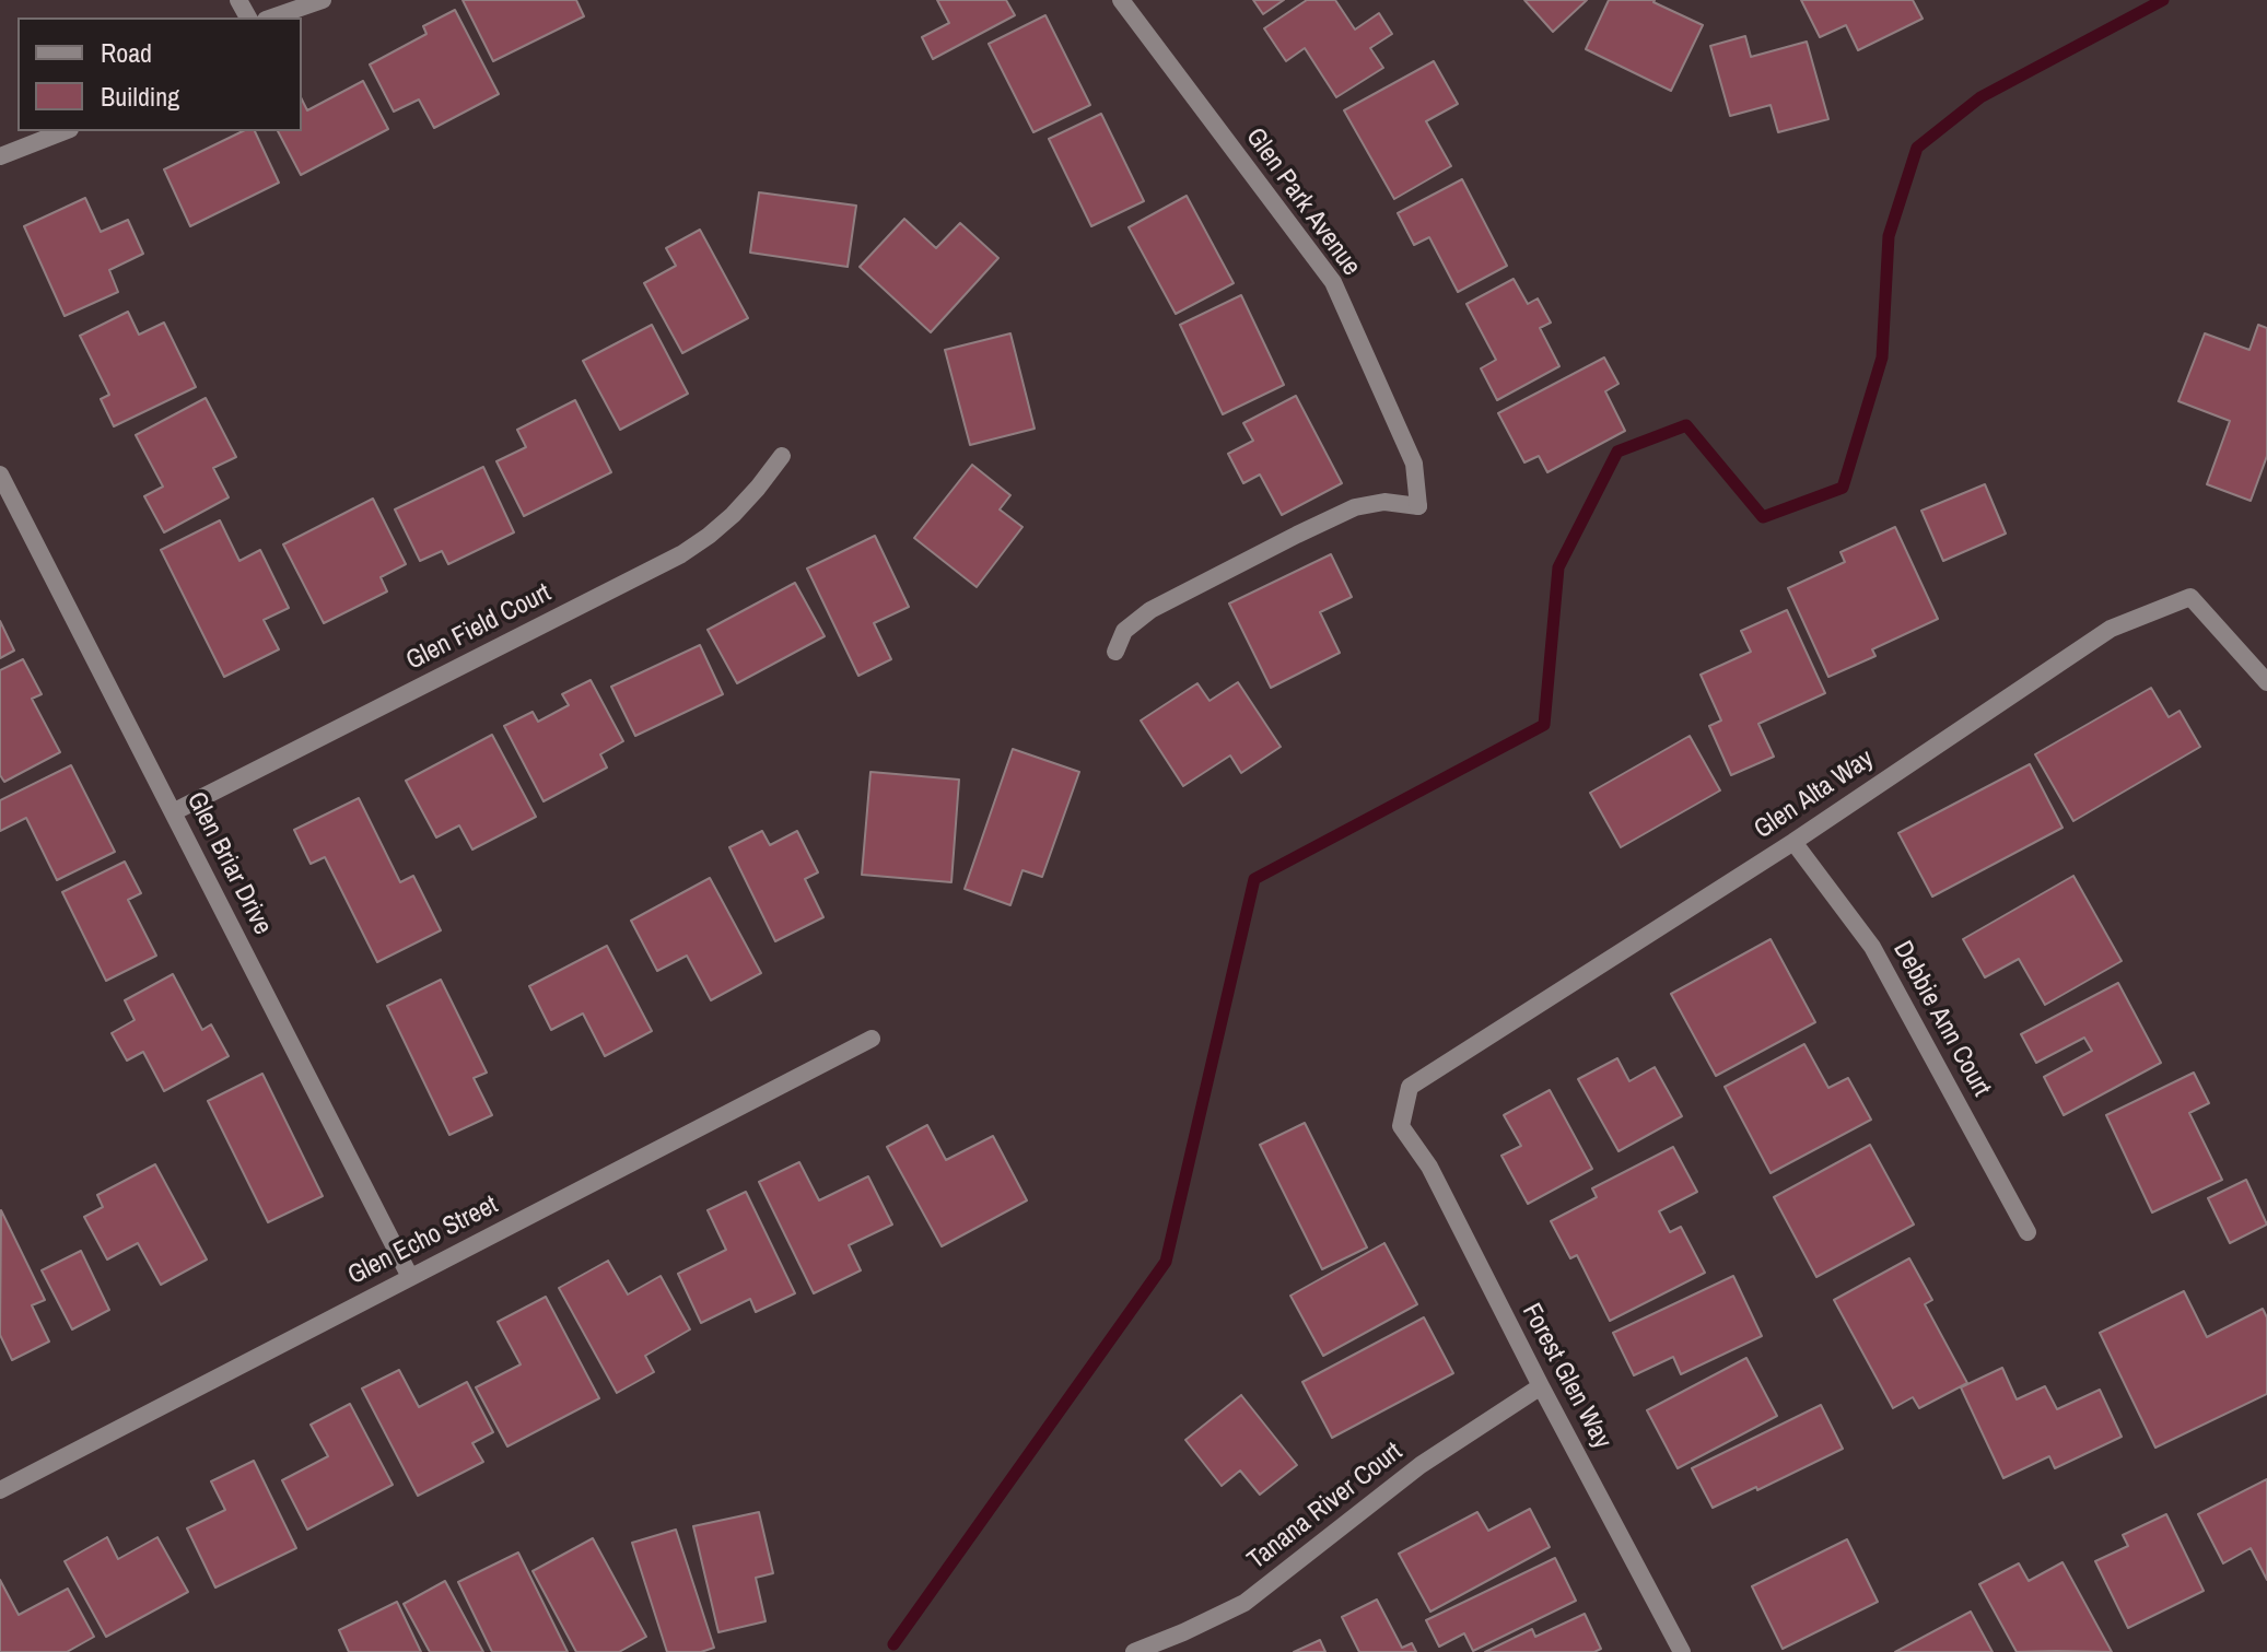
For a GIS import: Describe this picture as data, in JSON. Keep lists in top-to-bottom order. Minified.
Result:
{"streets":{"street":["Glen Park Avenue","Glen Field Court","Glen Alta Way","Glen Briar Drive","Debbie Ann Court","Glen Echo Street","Forest Glen Way","Tanana River Court"]},"crossings":[["Glen Field Court","Glen Briar Drive"],["Glen Alta Way","Debbie Ann Court"],["Glen Alta Way","Forest Glen Way"],["Glen Briar Drive","Glen Echo Street"],["Forest Glen Way","Tanana River Court"]],"legend":["Road","Building"]}
